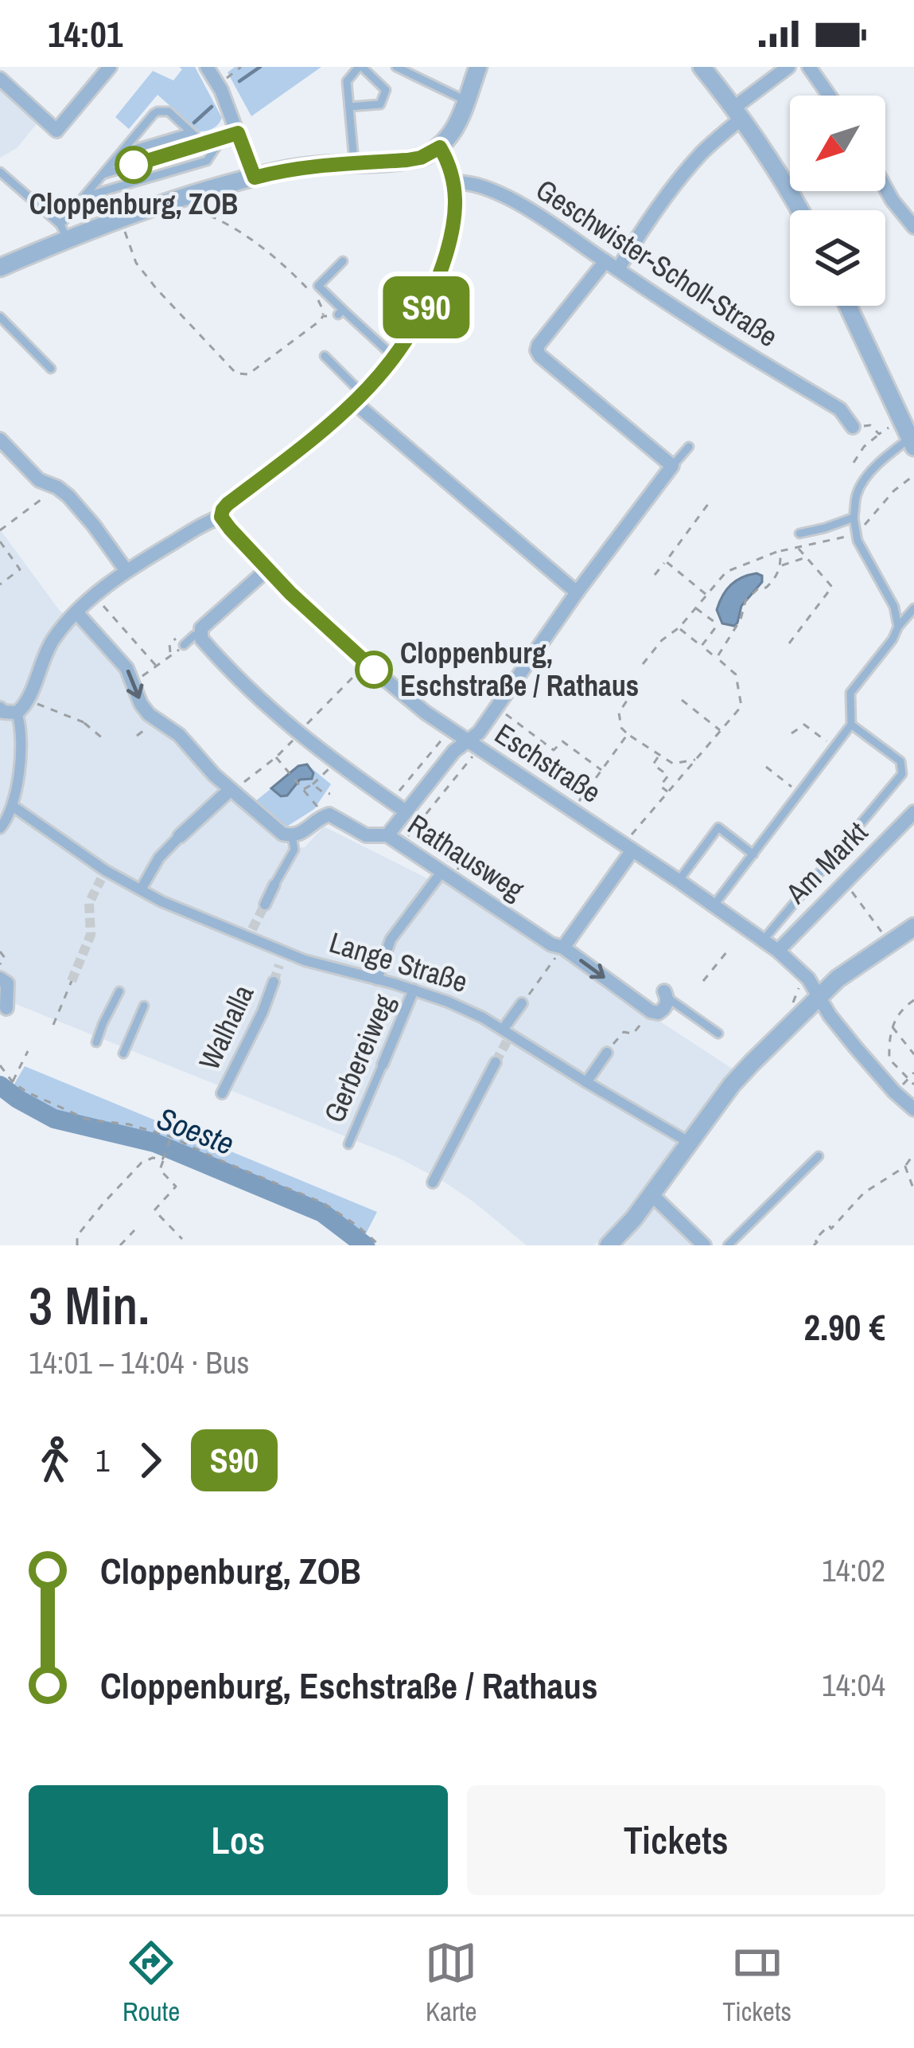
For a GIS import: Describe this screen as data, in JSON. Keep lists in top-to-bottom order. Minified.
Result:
{"streets":{"street":["Geschwister-Scholl-Straße","Eschstraße","Rathausweg","Am Markt","Lange Straße","Walhalla","Gerbereiweg"]},"crossings":[["Eschstraße","Am Markt"],["Lange Straße","Walhalla"],["Lange Straße","Gerbereiweg"]],"water":["Soeste"],"places":["Cloppenburg, ZOB","Cloppenburg, Eschstraße / Rathaus"],"lines":["bus line S90"],"north":"bottom left","page":{"status":"14:01","on_map":"S90","heading":["3 Min.","14:01 – 14:04 · Bus","2.90 €"],"legs":["1","S90"],"list":[{"name":"Cloppenburg, ZOB","value":"14:02"},{"name":"Cloppenburg, Eschstraße / Rathaus","value":"14:04"}],"buttons":["Los","Tickets"],"tabs":["Route","Karte","Tickets"]}}
